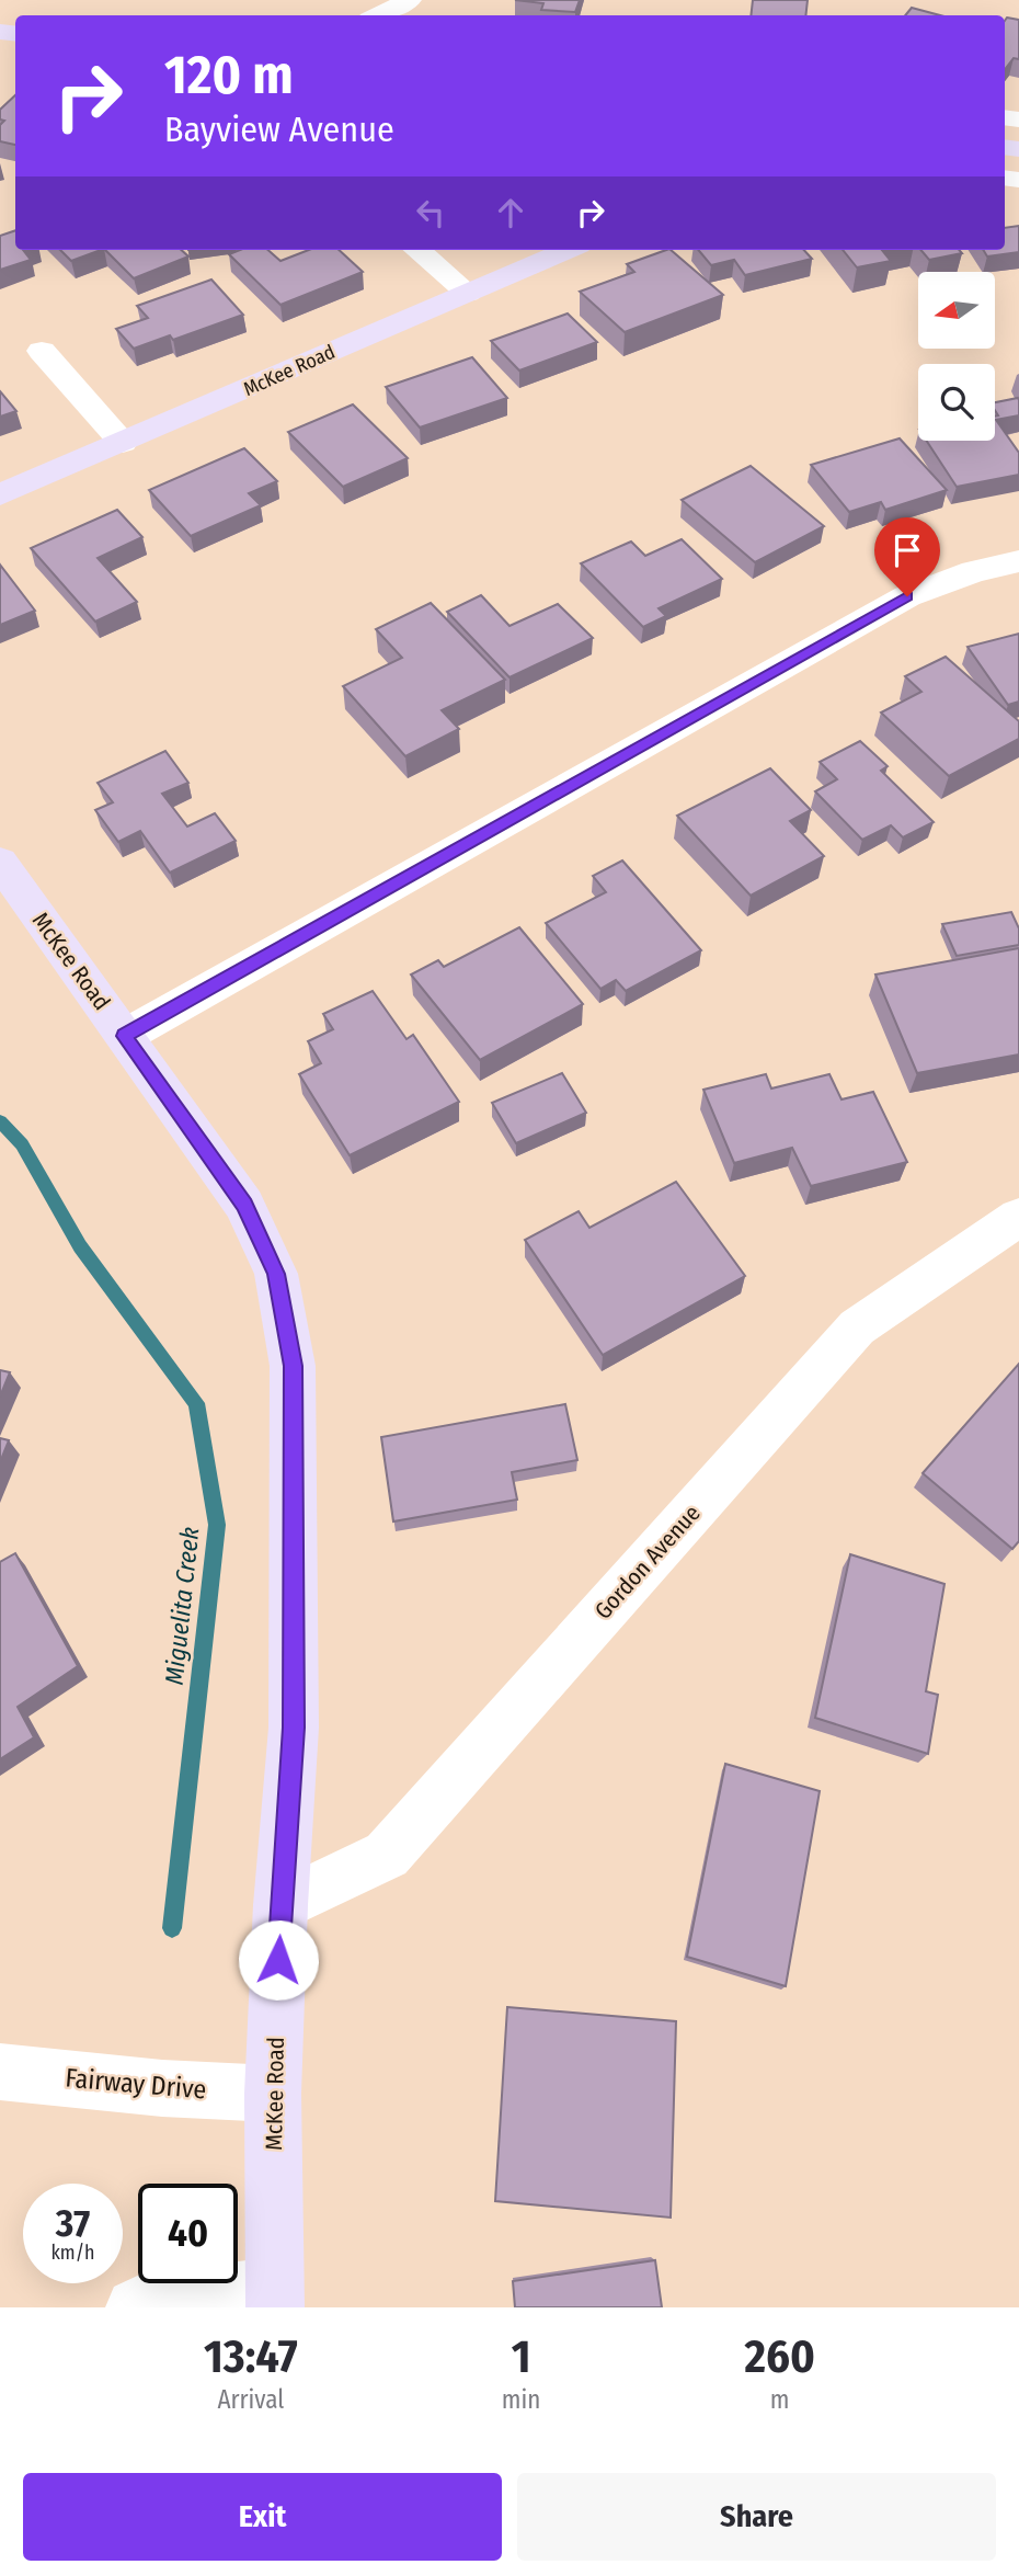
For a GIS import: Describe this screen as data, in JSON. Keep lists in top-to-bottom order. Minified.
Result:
{"streets":{"street":["McKee Road","Gordon Avenue","Fairway Drive"]},"crossings":[["McKee Road","Gordon Avenue"],["McKee Road","Fairway Drive"]],"water":["Miguelita Creek"],"north":"left","page":{"turn":["120 m","Bayview Avenue"],"speed":"37 km/h","limit":"40","eta":["13:47","Arrival","1","min","260","m"],"buttons":["Exit","Share"]}}
